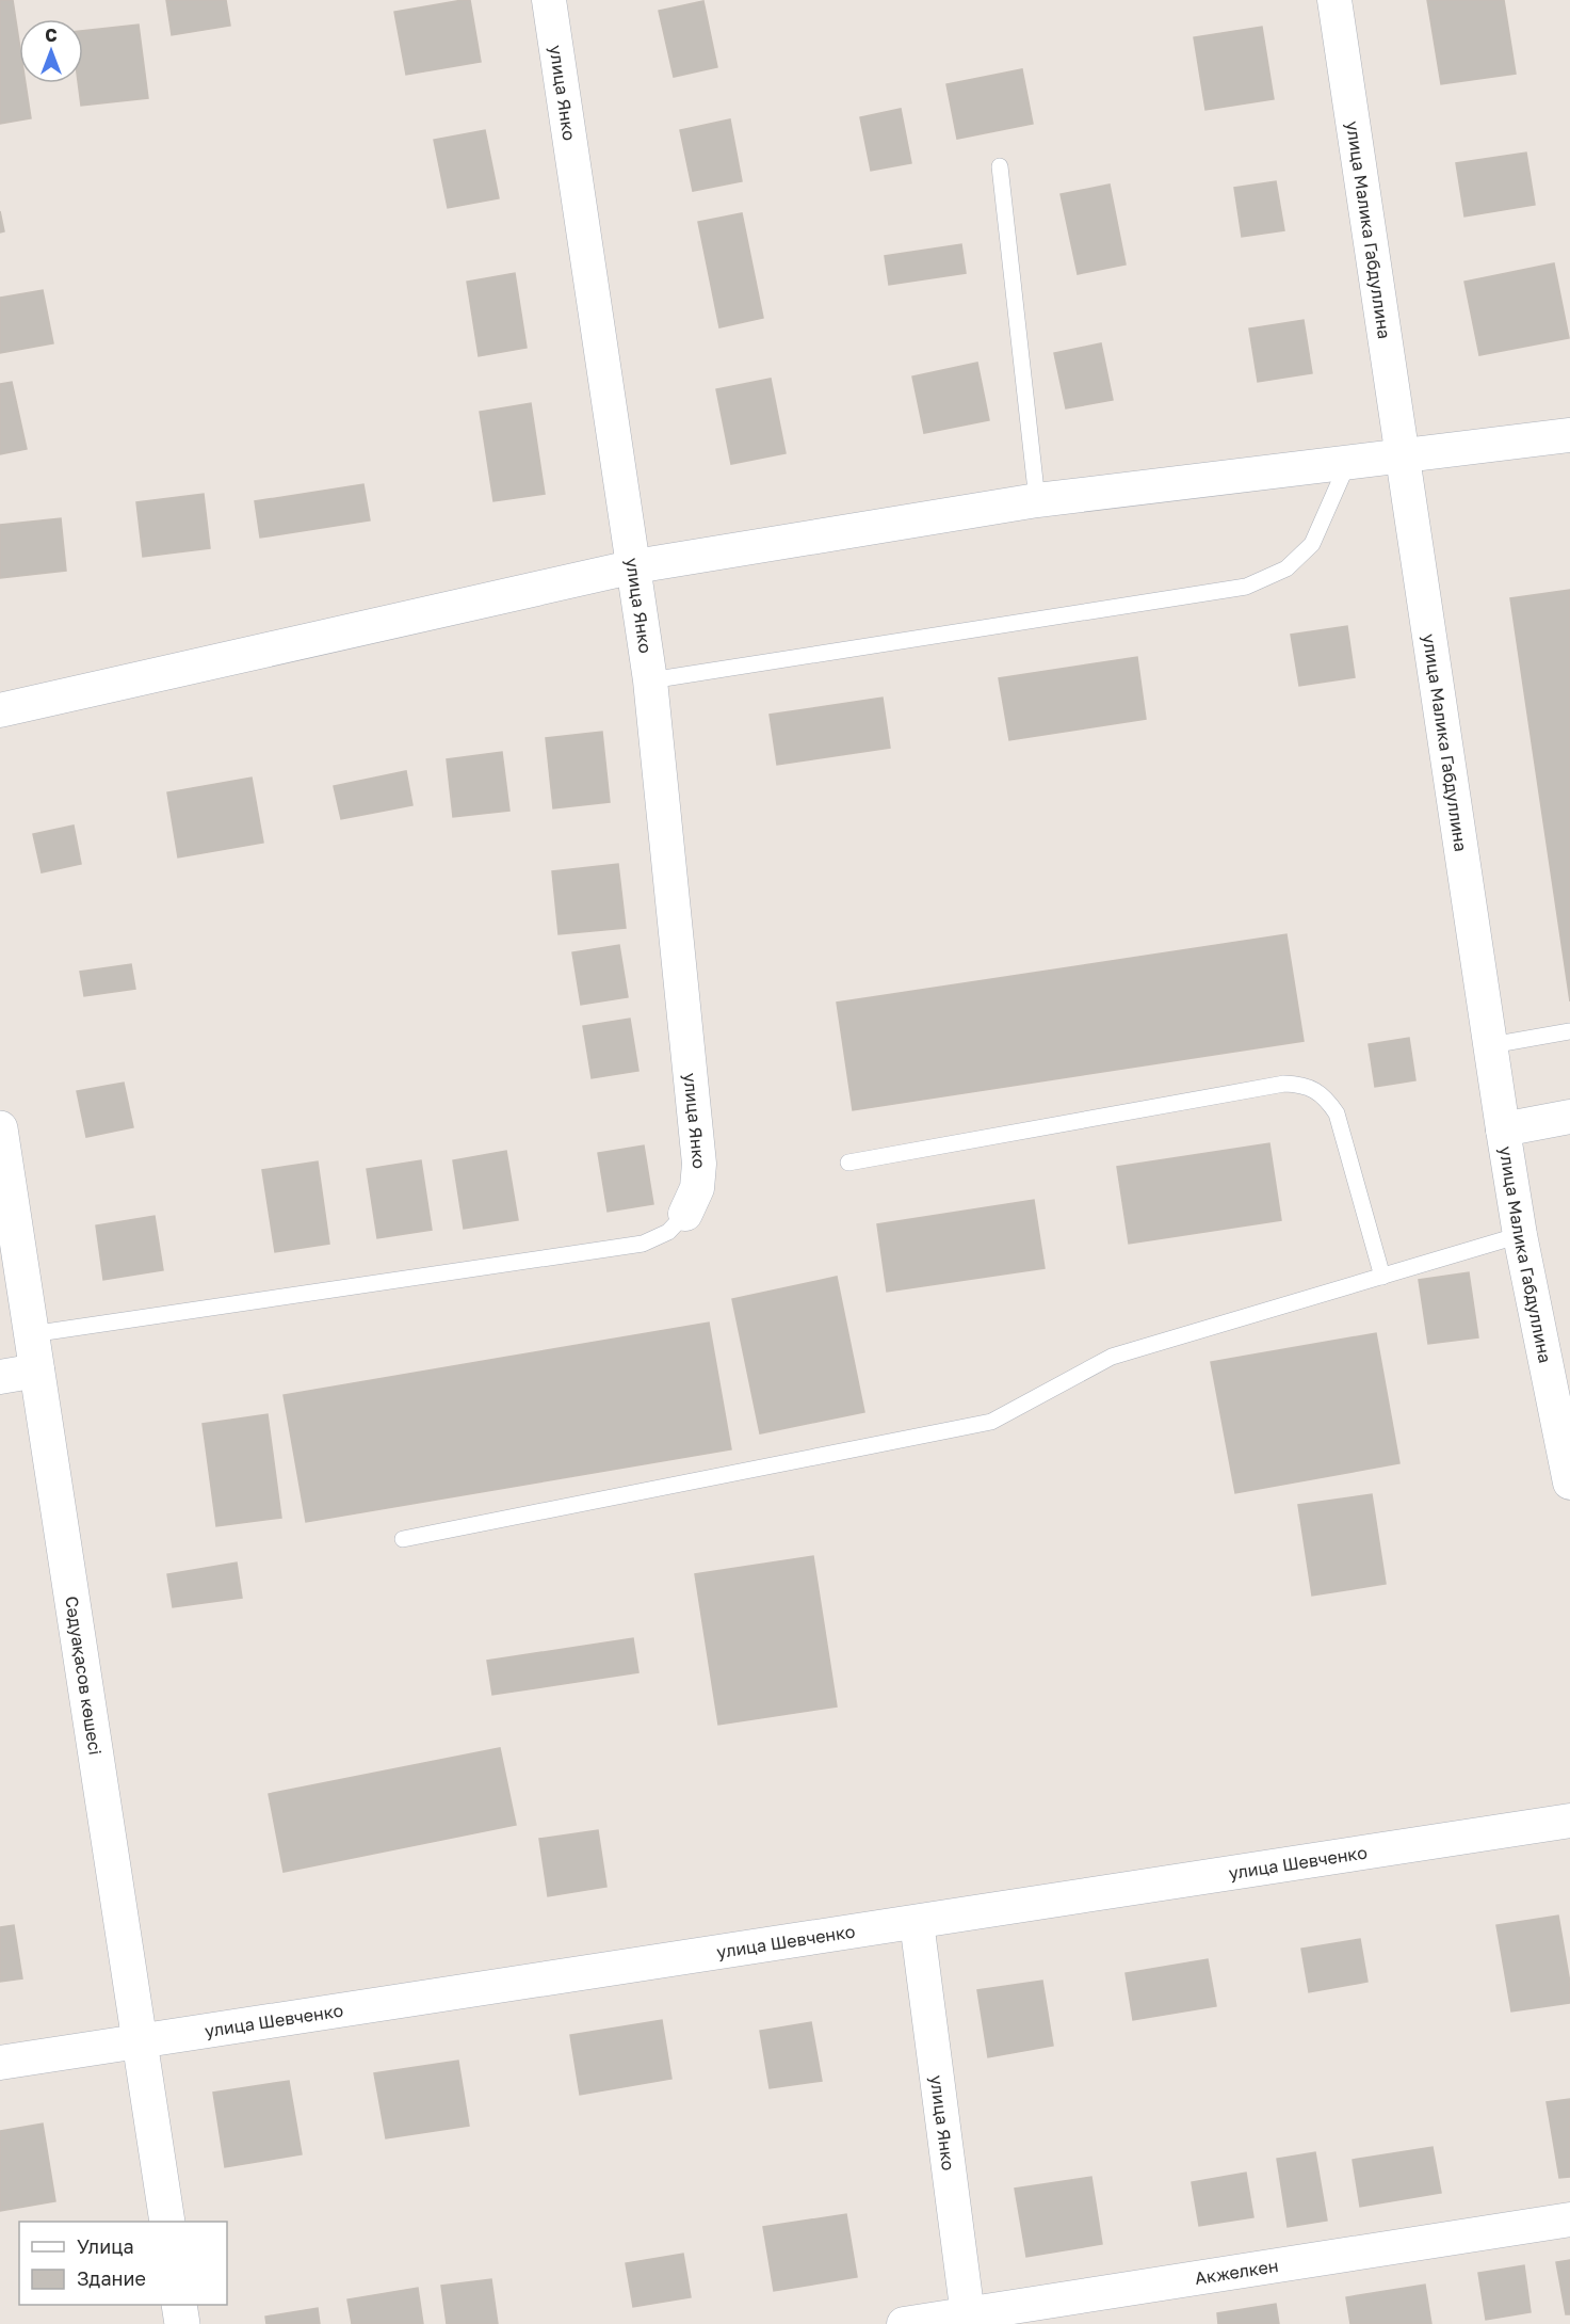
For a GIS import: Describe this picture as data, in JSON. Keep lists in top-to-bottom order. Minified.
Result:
{"streets":{"street":["улица Янко","улица Малика Габдуллина","Сәдуақасов көшесі","улица Шевченко","Акжелкен"]},"crossings":[["улица Янко","улица Шевченко"],["улица Янко","Акжелкен"],["Сәдуақасов көшесі","улица Шевченко"]],"legend":["Улица","Здание"],"north":"top"}
